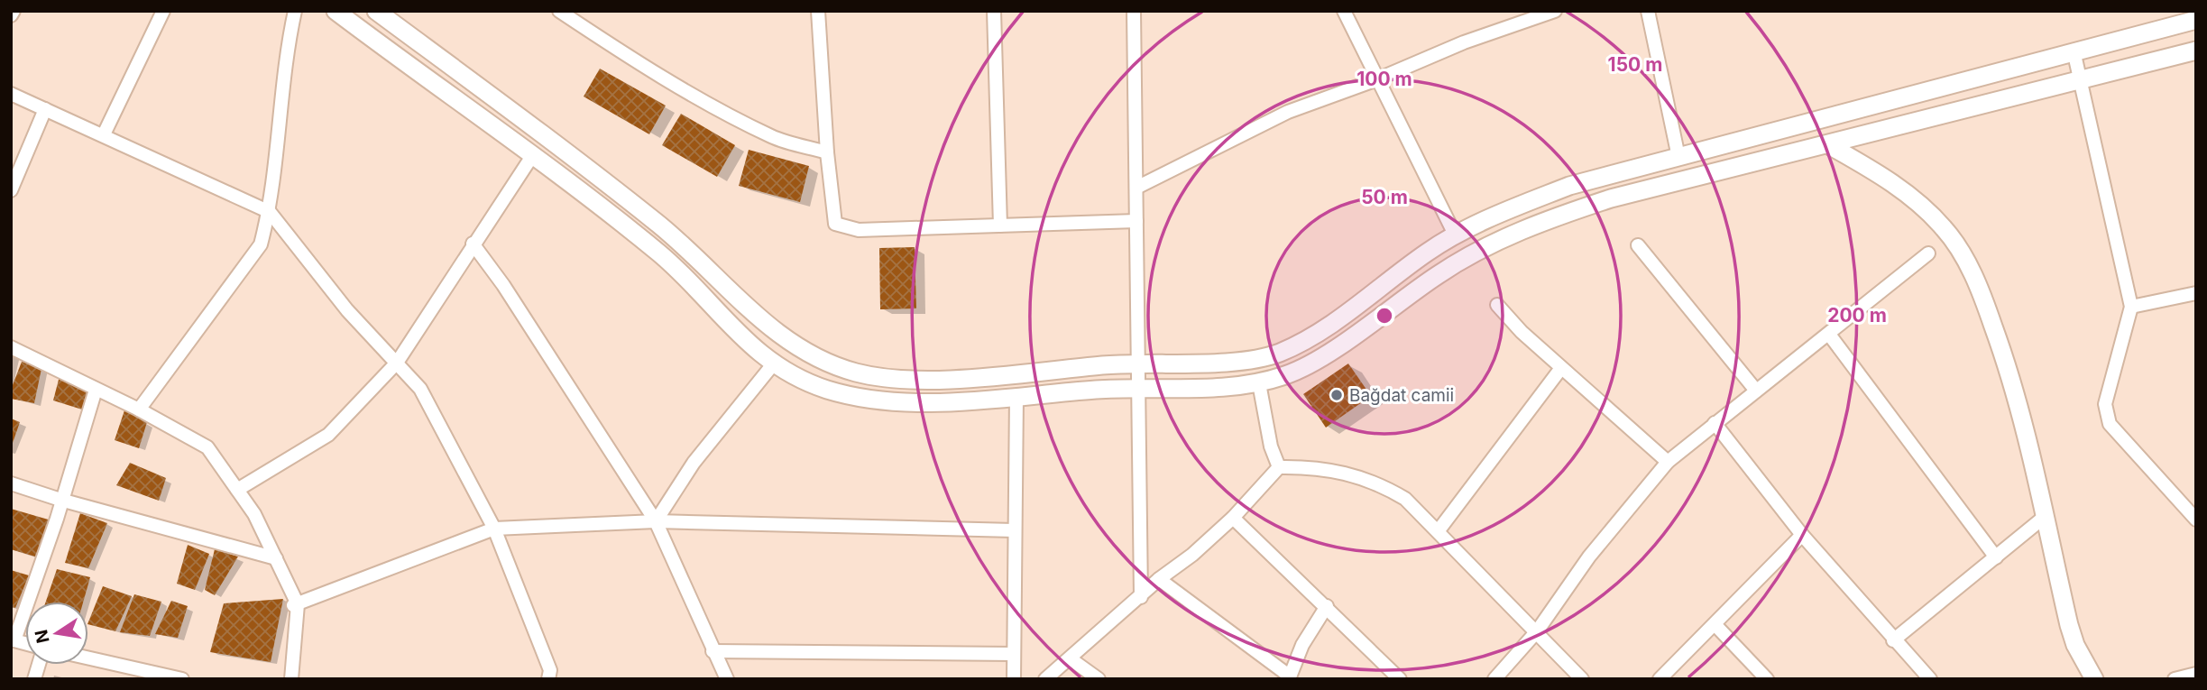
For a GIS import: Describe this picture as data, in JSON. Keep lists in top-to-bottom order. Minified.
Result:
{"places":["Bağdat camii"],"north":"left","rings":["150 m","100 m","50 m","200 m"]}
